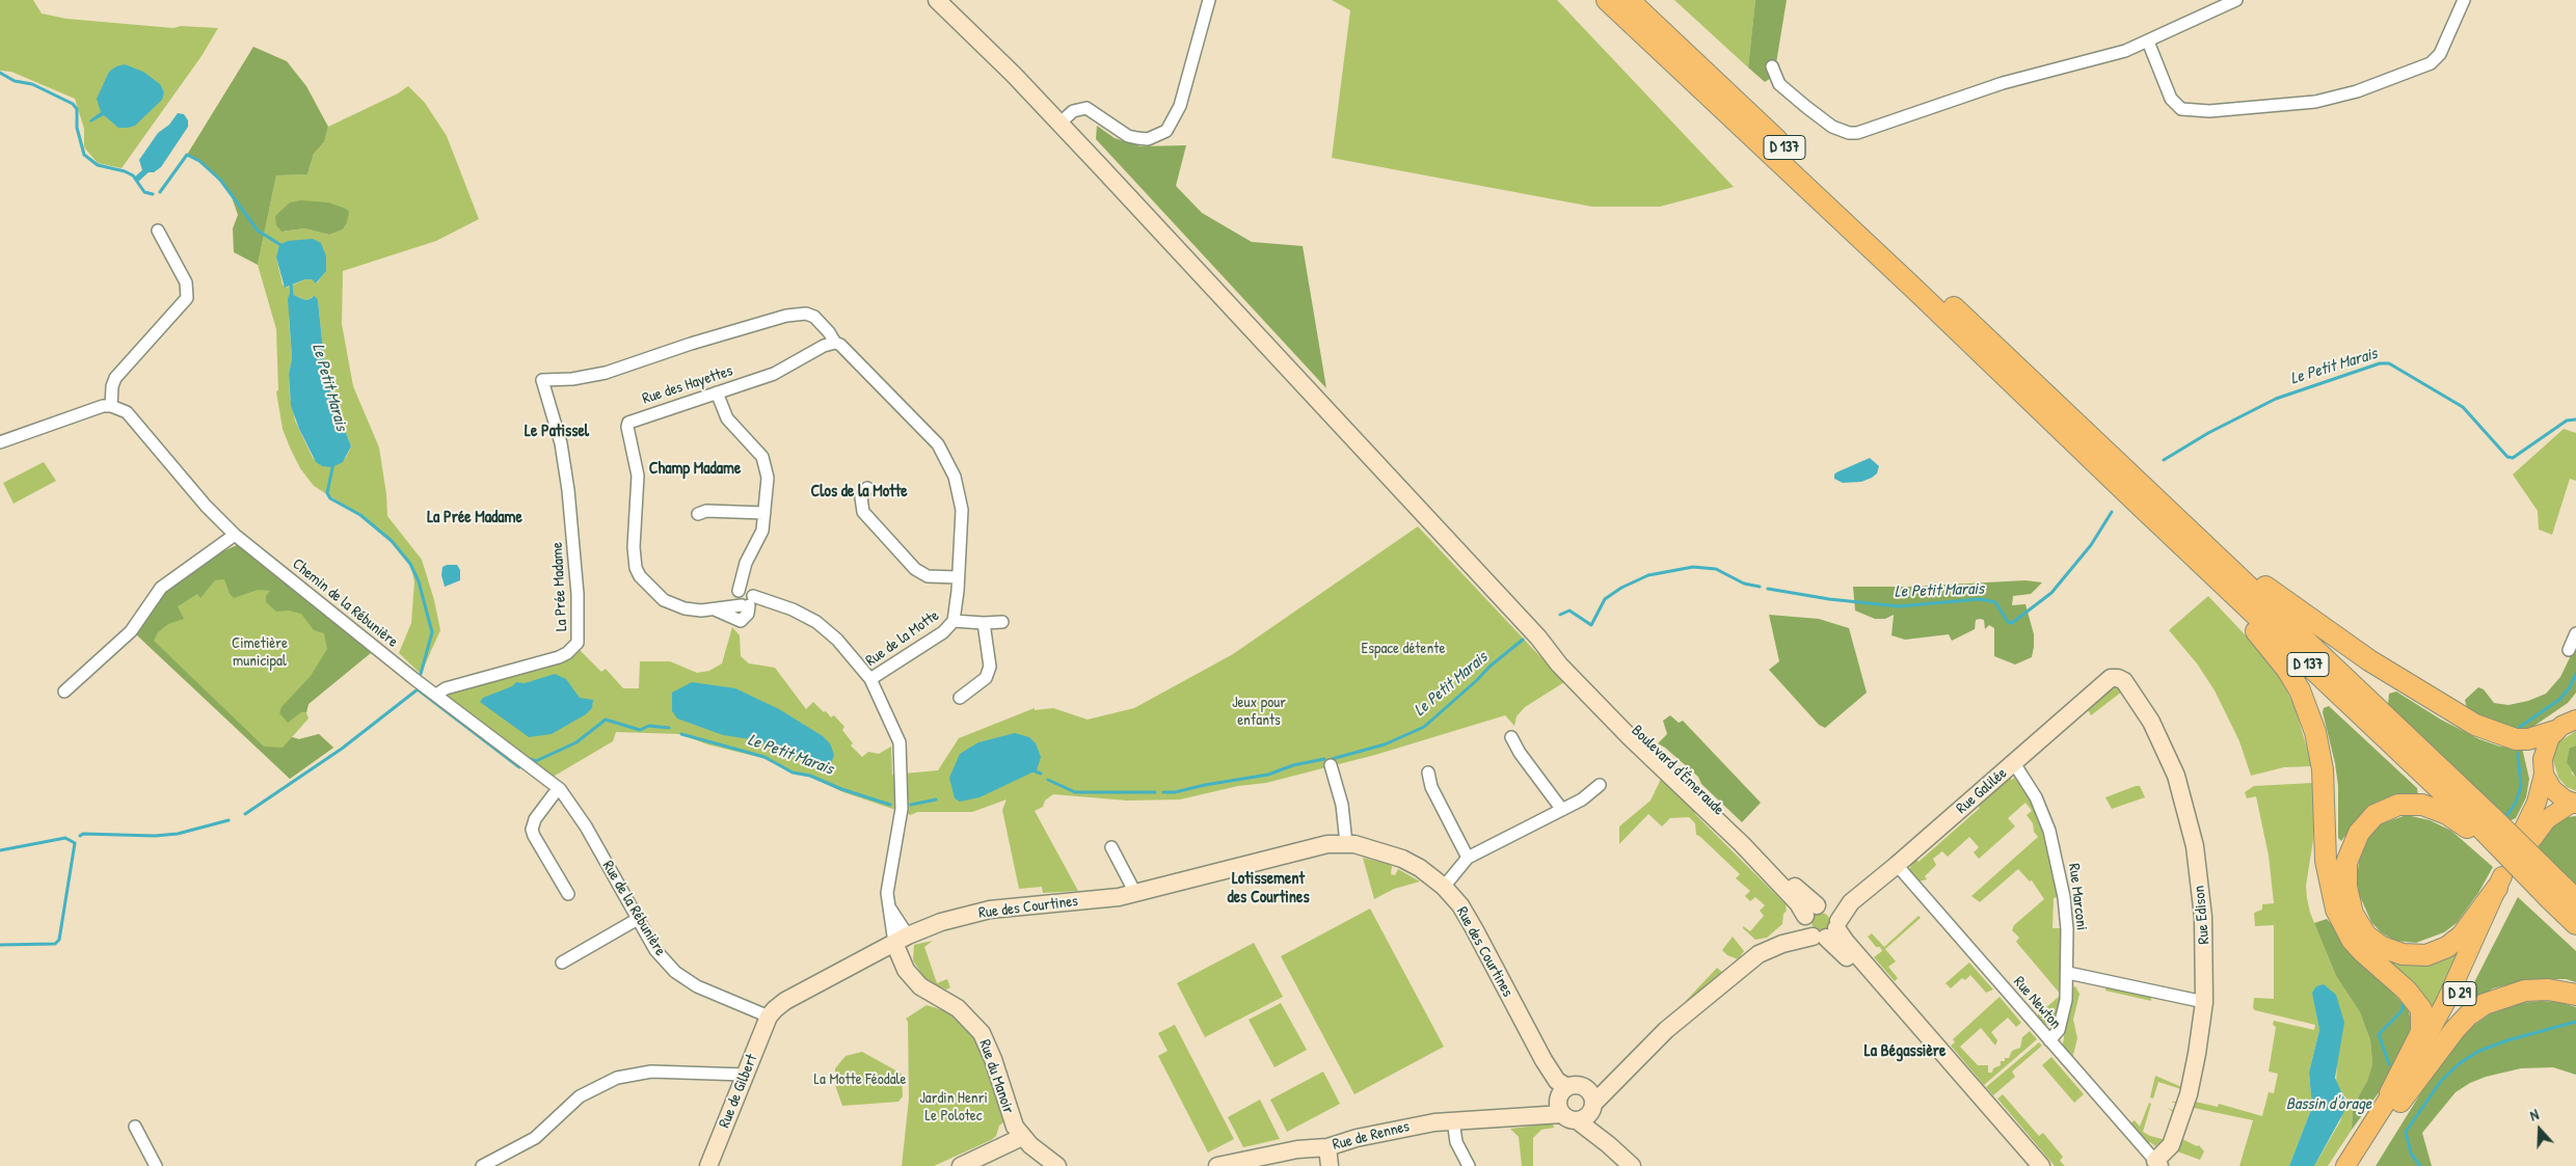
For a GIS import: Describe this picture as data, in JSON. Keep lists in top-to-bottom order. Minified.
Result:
{"streets":{"highway":["D 137"],"main road":["D 29"],"street":["Rue des Hayettes","La Prée Madame","Chemin de la Rébunière","Rue de la Motte","Boulevard d'Émeraude","Rue Galilée","Rue Marconi","Rue des Courtines","Rue de la Rébunière","Rue Edison","Rue Newton","Rue du Manoir","Rue de Gilbert","Rue de Rennes"]},"crossings":[["Rue des Hayettes","Rue de la Motte"],["La Prée Madame","Chemin de la Rébunière"],["La Prée Madame","Rue de la Motte"],["La Prée Madame","Rue de la Rébunière"],["Chemin de la Rébunière","Rue de la Rébunière"],["Rue de la Motte","Rue des Courtines"],["Rue de la Motte","Rue du Manoir"],["Boulevard d'Émeraude","Rue Galilée"],["Boulevard d'Émeraude","Rue de Rennes"],["Rue Galilée","Rue Marconi"],["Rue Galilée","Rue Edison"],["Rue Galilée","Rue Newton"],["Rue Galilée","Rue de Rennes"],["Rue Marconi","Rue Newton"],["Rue des Courtines","Rue du Manoir"],["Rue des Courtines","Rue de Rennes"],["Rue de la Rébunière","Rue de Gilbert"],["Rue Edison","Rue Newton"]],"districts":["Le Patissel","Champ Madame","Clos de la Motte","La Prée Madame","Lotissement des Courtines","La Bégassière"],"water":["Le Petit Marais","Bassin d'orage"],"parks":["Cimetière municipal","Espace détente","Jeux pour enfants","La Motte Féodale","Jardin Henri Le Polotec"],"north":"top"}
